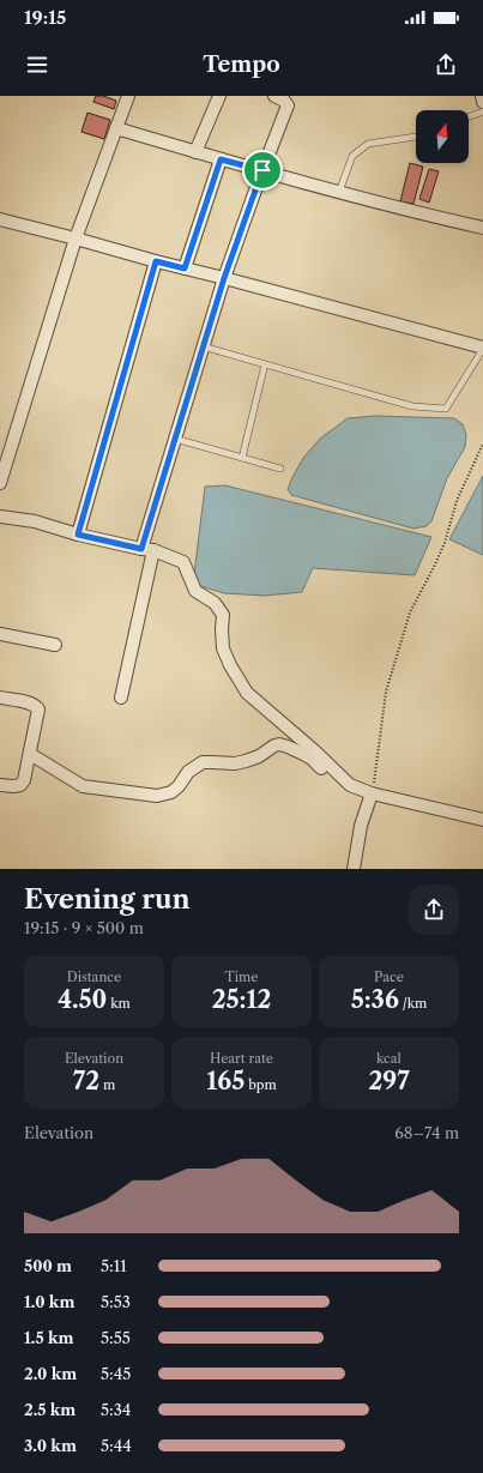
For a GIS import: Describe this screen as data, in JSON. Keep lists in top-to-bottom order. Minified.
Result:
{"north":"top","page":{"status":"19:15","header":"Tempo","heading":["Evening run","19:15 · 9 × 500 m"],"stats":[["Distance","4.50 km"],["Time","25:12"],["Pace","5:36 /km"],["Elevation","72 m"],["Heart rate","165 bpm"],["kcal","297"]],"chart":["Elevation","68–74 m"],"list":[{"name":"500 m","note":"5:11"},{"name":"1.0 km","note":"5:53"},{"name":"1.5 km","note":"5:55"},{"name":"2.0 km","note":"5:45"},{"name":"2.5 km","note":"5:34"},{"name":"3.0 km","note":"5:44"}]}}
